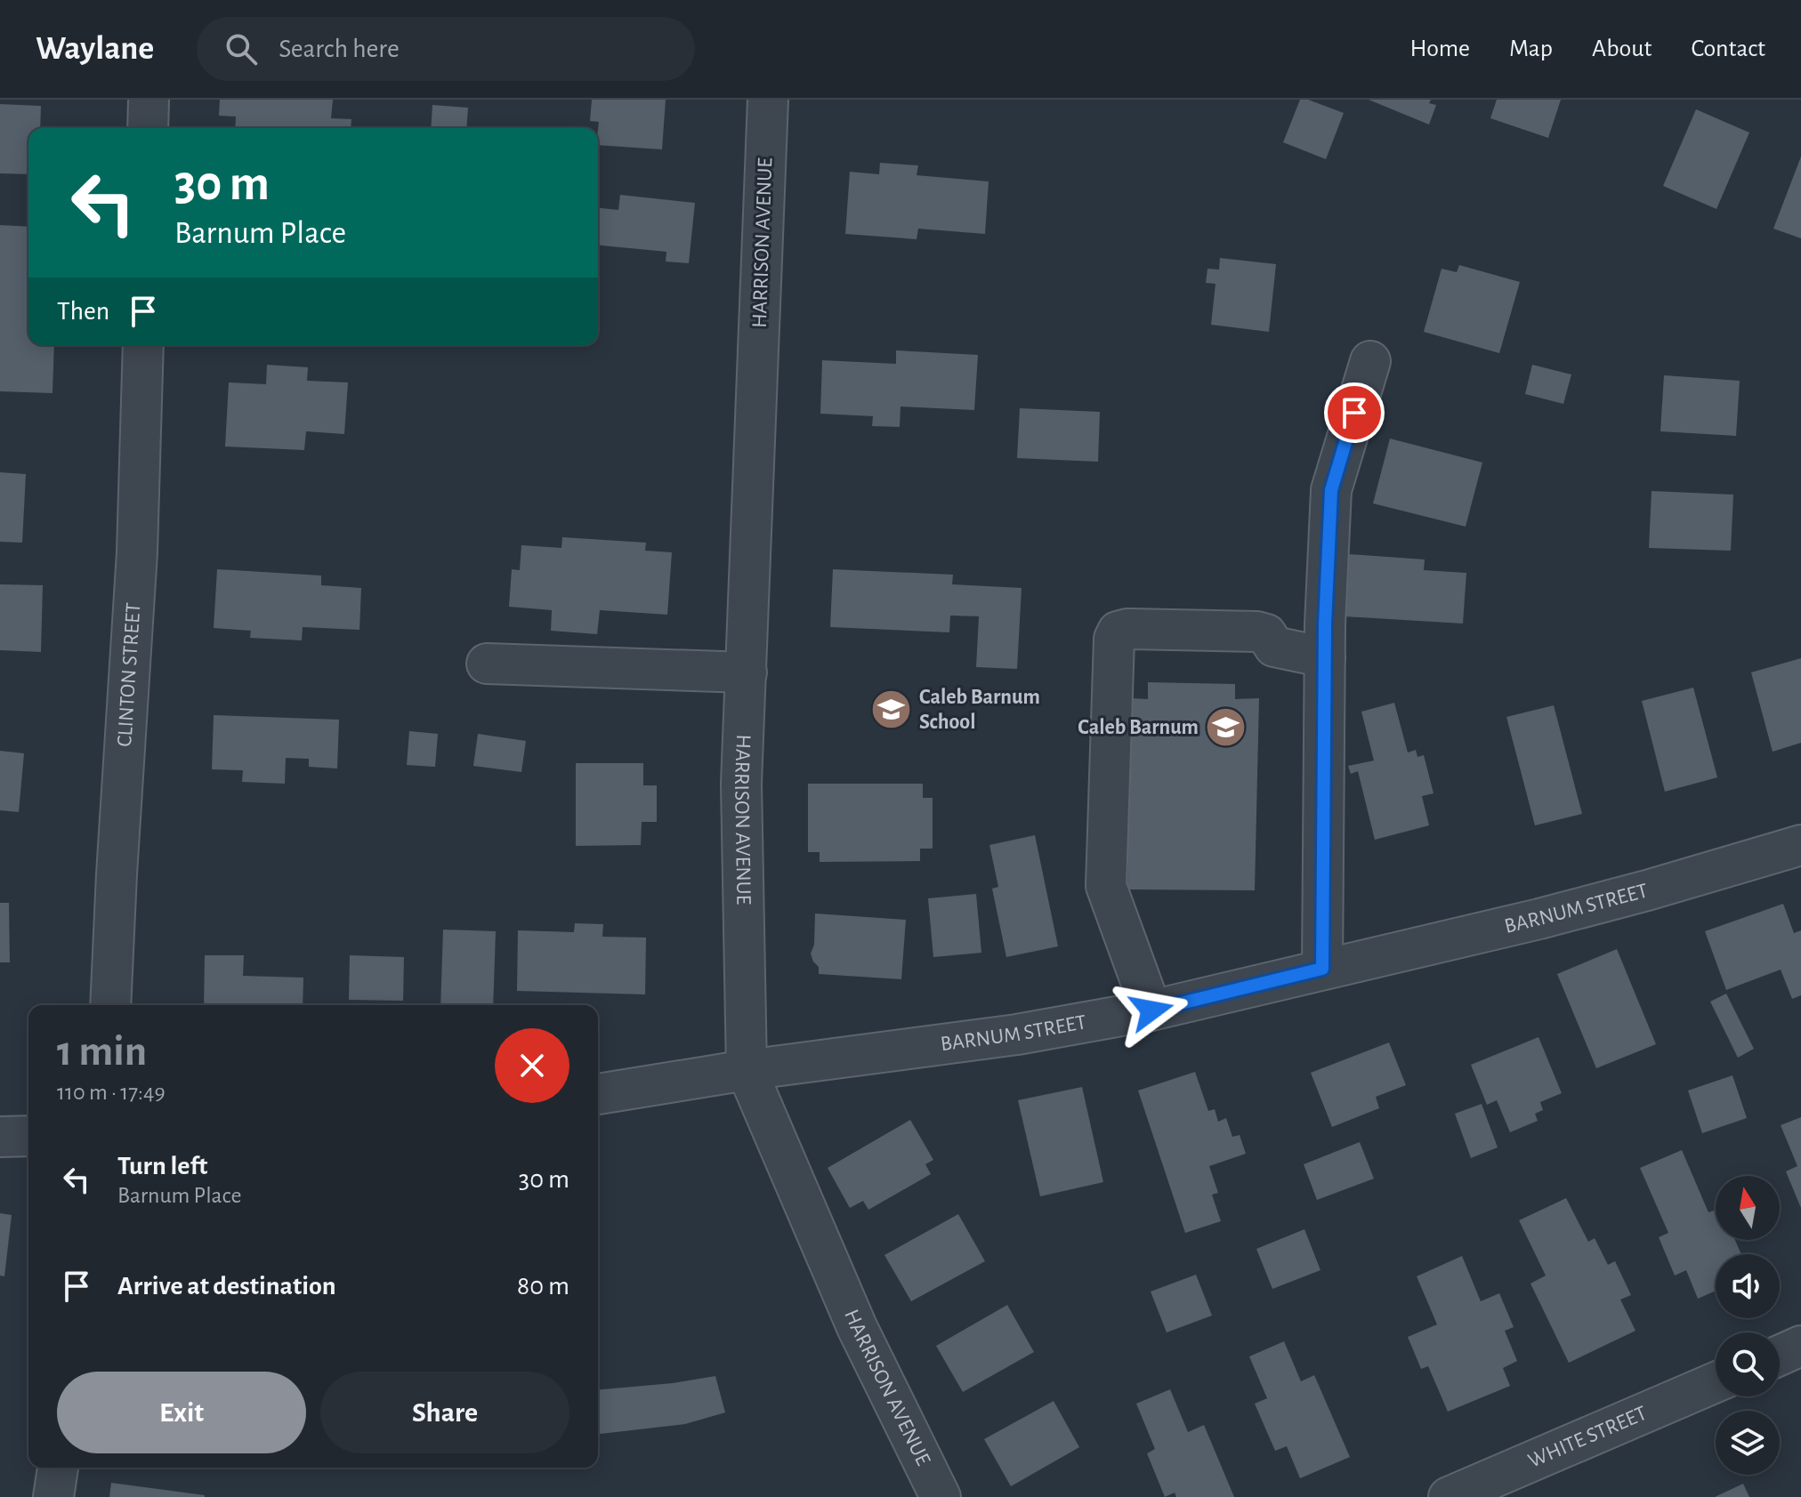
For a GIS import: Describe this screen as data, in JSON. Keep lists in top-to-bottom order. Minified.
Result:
{"streets":{"street":["HARRISON AVENUE","CLINTON STREET","BARNUM STREET","WHITE STREET"]},"crossings":[["HARRISON AVENUE","BARNUM STREET"]],"places":{"school or university":["Caleb Barnum School","Caleb Barnum"]},"north":"top","page":{"header":"Waylane","search":"Search here","nav":["Home","Map","About","Contact"],"turn":["30 m","Barnum Place"],"then":"Then","heading":["1 min","110 m · 17:49"],"list":[{"name":"Turn left","note":"Barnum Place","value":"30 m"},{"name":"Arrive at destination","value":"80 m"}],"buttons":["Exit","Share"]}}
